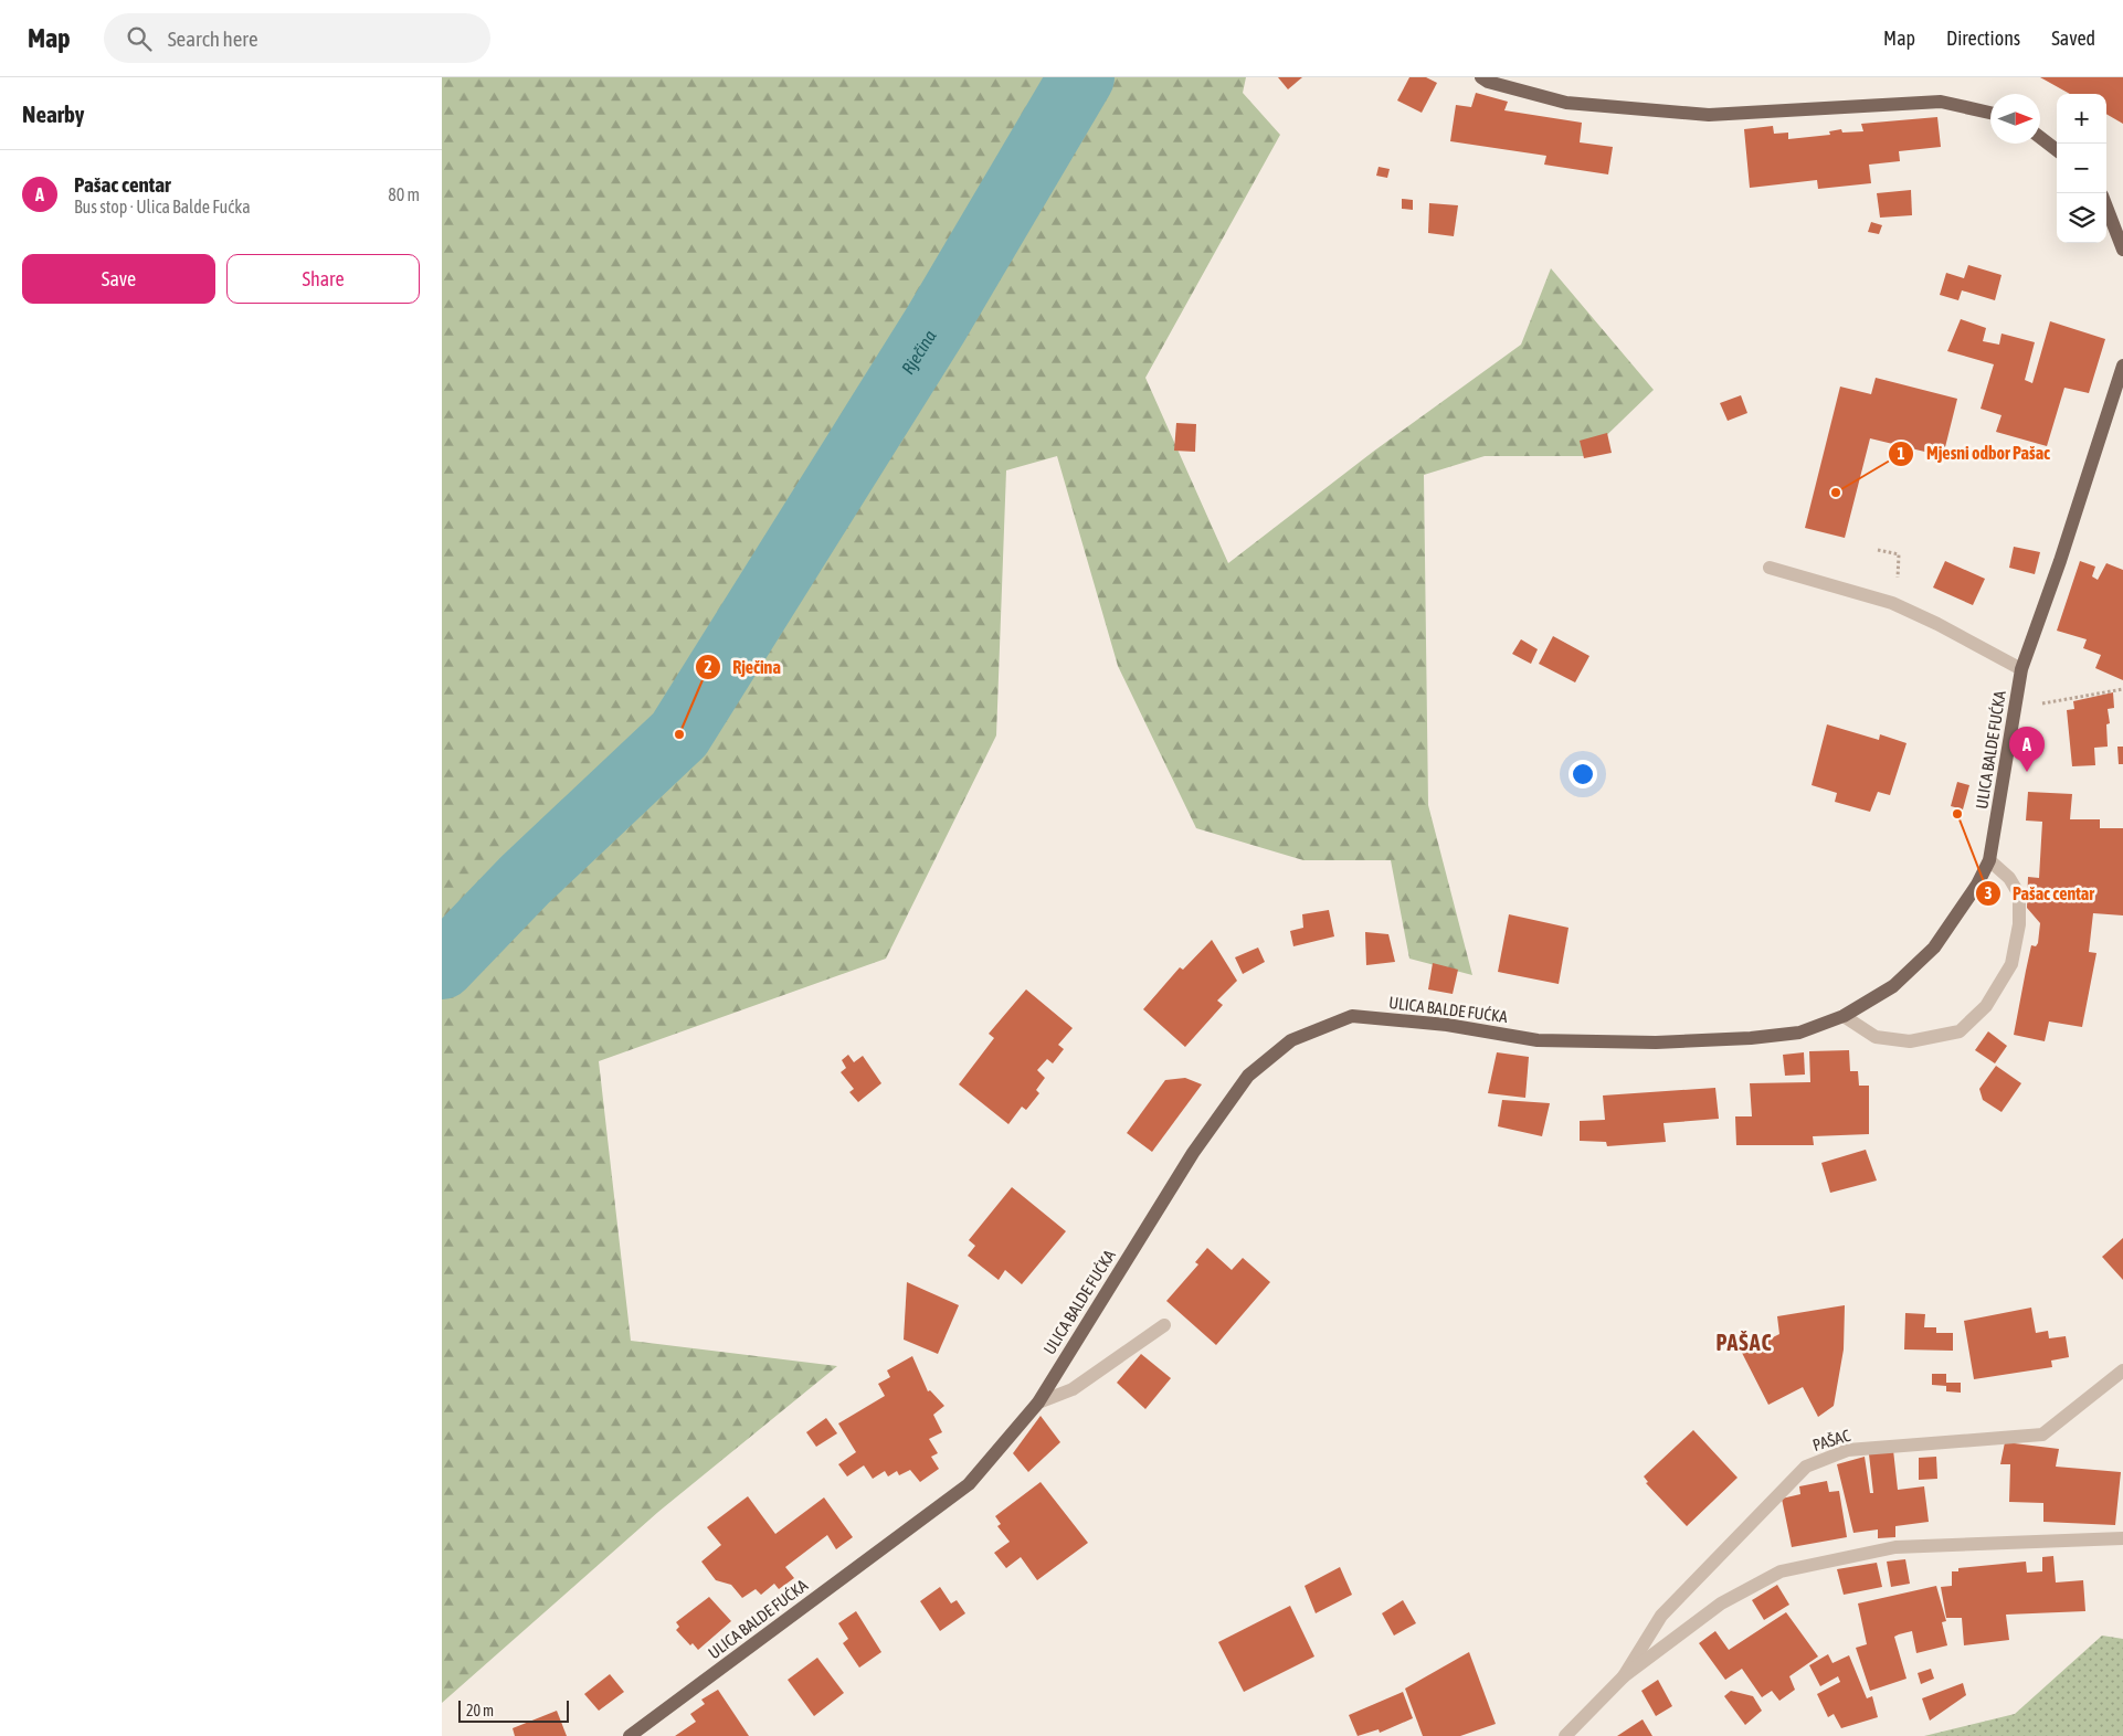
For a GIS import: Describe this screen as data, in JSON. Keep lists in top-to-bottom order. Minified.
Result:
{"streets":{"main road":["ULICA BALDE FUĆKA"],"street":["PAŠAC"]},"districts":["PAŠAC"],"water":["Rječina"],"places":["Mjesni odbor Pašac","Rječina","Pašac centar"],"scale_bar":"20 m","north":"right","page":{"header":"Map","search":"Search here","nav":["Map","Directions","Saved"],"heading":"Nearby","map_buttons":["+","−"],"list":[{"mark":"A","name":"Pašac centar","note":"Bus stop · Ulica Balde Fućka","value":"80 m"}],"buttons":["Save","Share"],"pins":"A","scale":"20 m"}}
